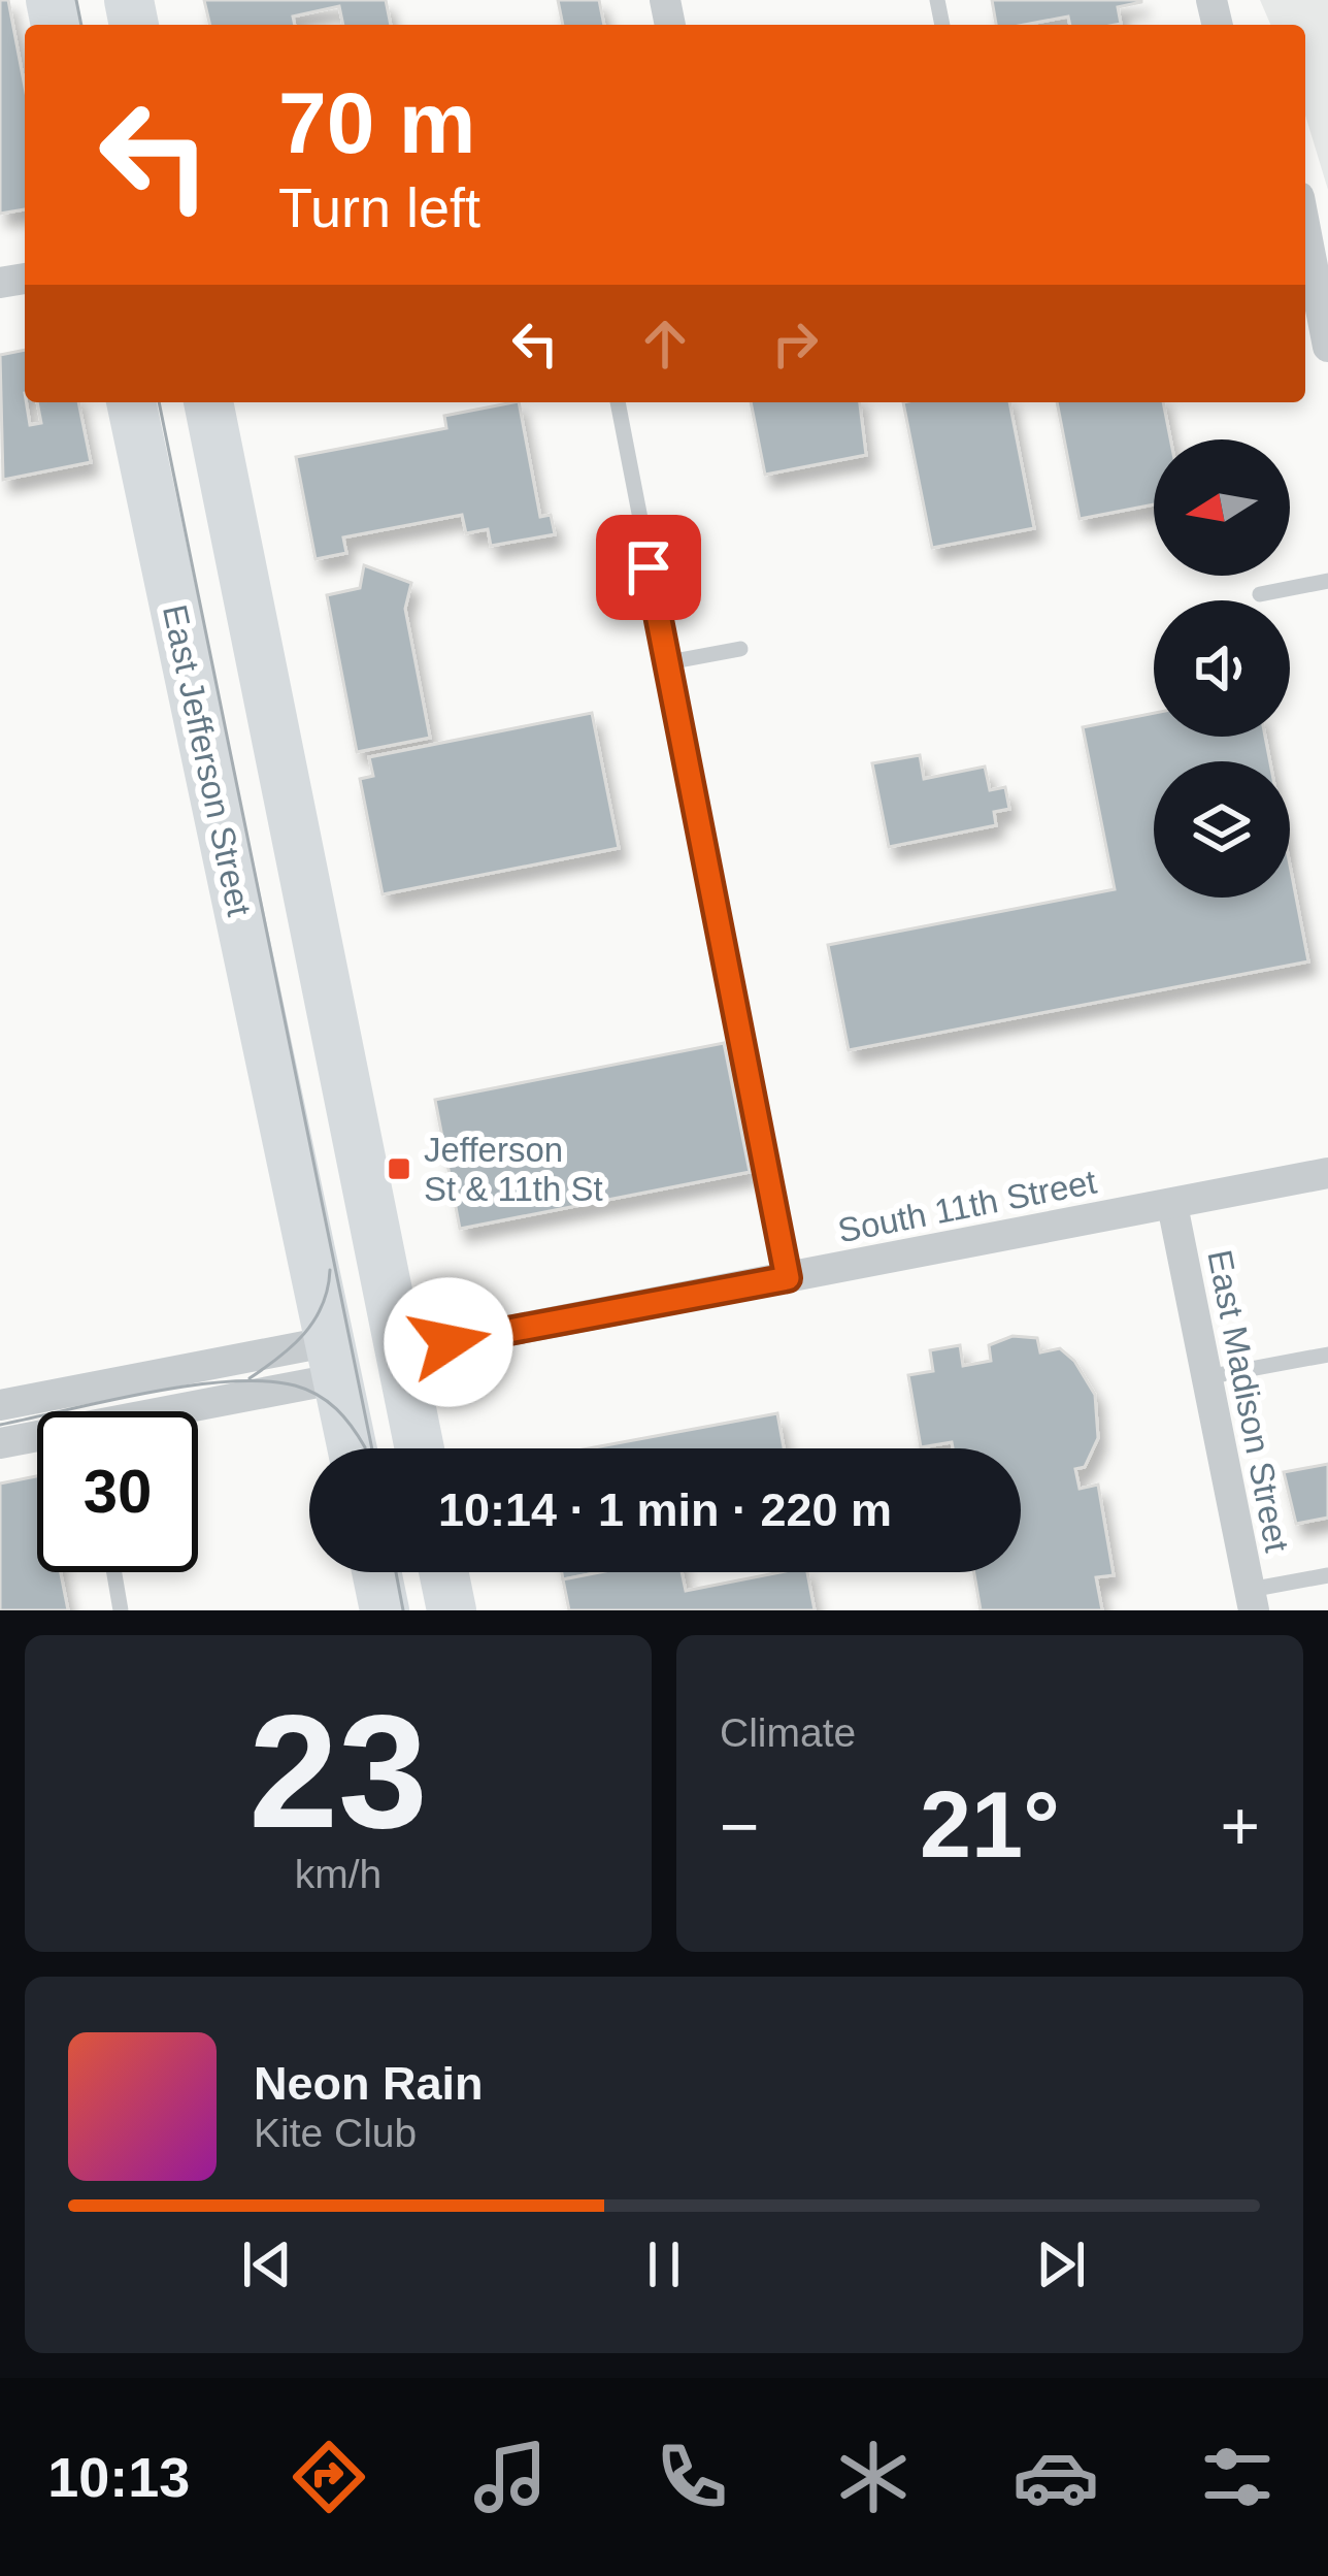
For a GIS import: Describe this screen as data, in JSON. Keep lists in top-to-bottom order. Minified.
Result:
{"streets":{"main road":["East Jefferson Street"],"street":["South 11th Street","East Madison Street"]},"crossings":[["East Jefferson Street","South 11th Street"],["South 11th Street","East Madison Street"]],"places":{"transit":["Jefferson St & 11th St"]},"north":"left","page":{"turn":["70 m","Turn left"],"limit":"30","trip":"10:14 · 1 min · 220 m","tile":[["23","km/h"],"Climate"],"heat":["−","21°","+"],"song":["Neon Rain","Kite Club"],"tabs":"10:13"}}
